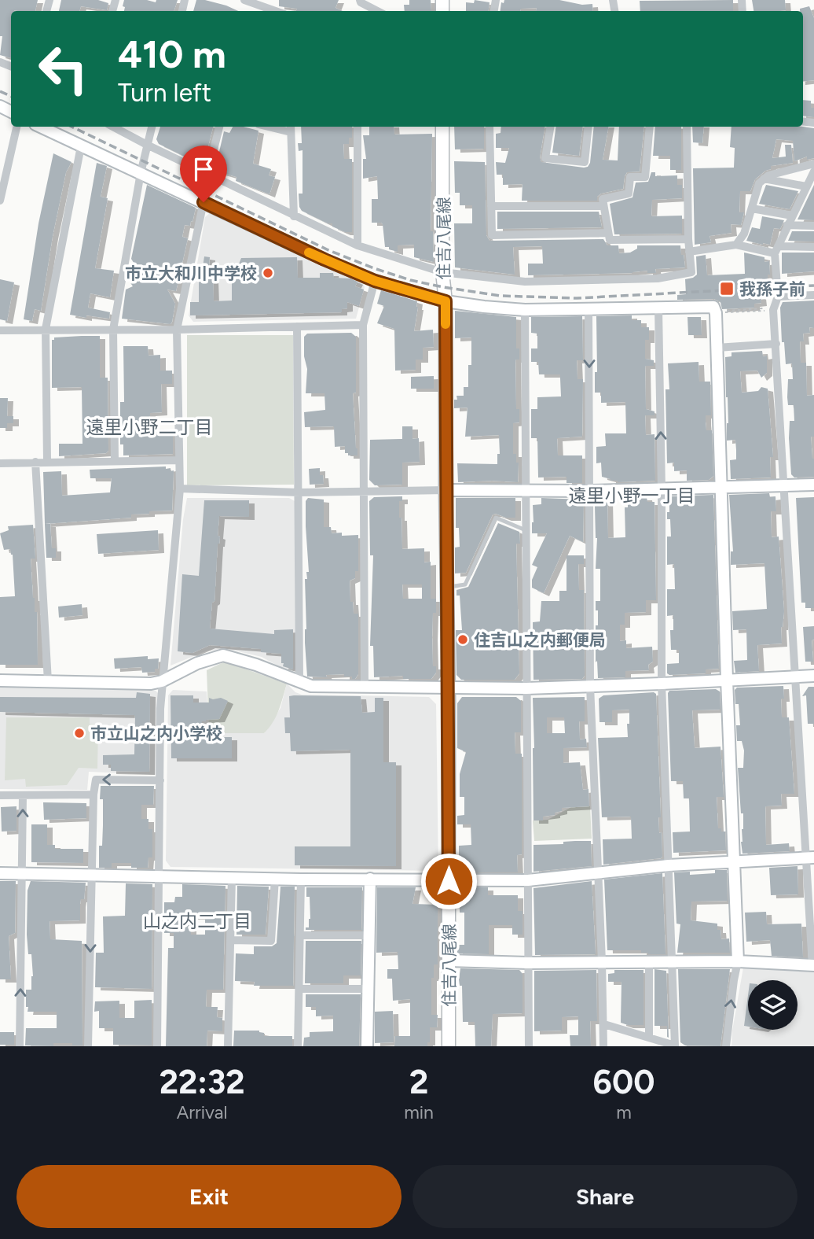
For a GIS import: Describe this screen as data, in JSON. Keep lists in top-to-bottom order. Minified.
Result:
{"streets":{"main road":["住吉八尾線"]},"districts":["遠里小野二丁目","遠里小野一丁目","山之内二丁目"],"places":{"other":["市立大和川中学校","住吉山之内郵便局","市立山之内小学校"],"transit":["我孫子前"]},"page":{"turn":["410 m","Turn left"],"eta":["22:32","Arrival","2","min","600","m"],"buttons":["Exit","Share"]}}
